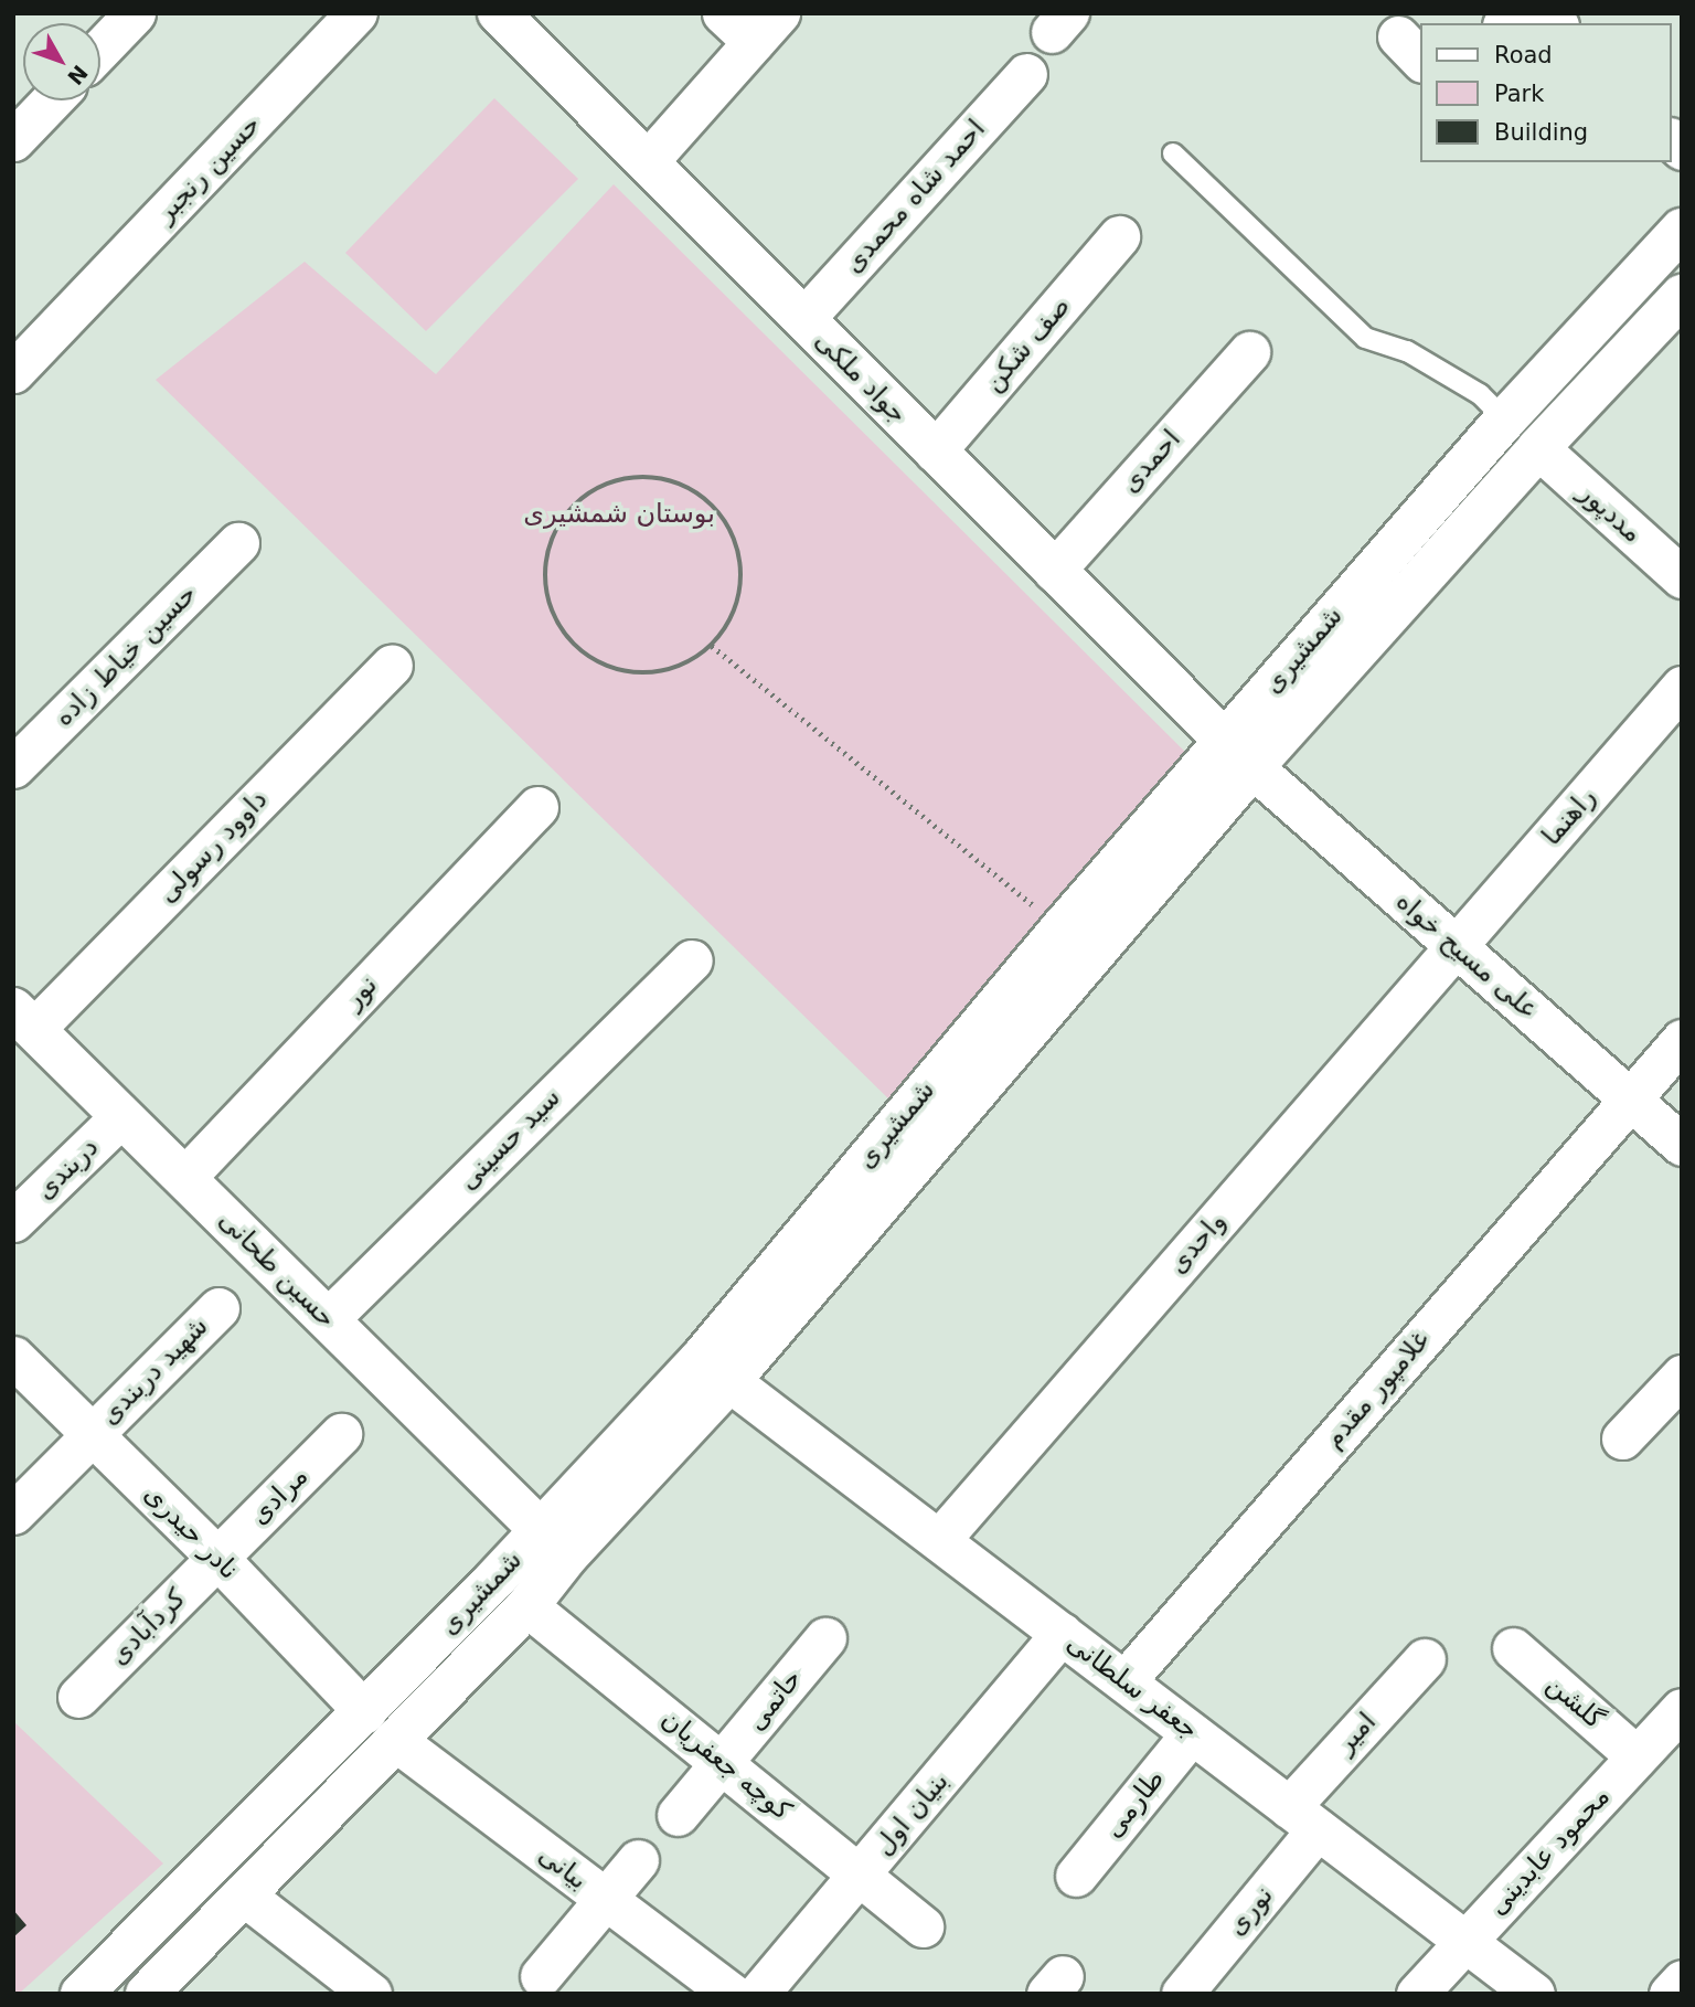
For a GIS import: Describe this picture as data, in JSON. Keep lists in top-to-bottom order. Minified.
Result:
{"streets":{"main road":["جواد ملکی","شمشیری","حسین طحانی"],"street":["حسین رنجبر","احمد شاه محمدی","صف شکن","احمدی","مددپور","حسین خیاط زاده","راهنما","داوود رسولی","علی مسیح خواه","نور","سید حسینی","دربندی","واحدی","شهید دربندی","غلامپور مقدم","مرادی","نادر حیدری","کردآبادی","جعفر سلطانی","حاتمی","گلشن","امیر","کوچه جعفریان","طارمی","بنیان اول","محمود عابدینی","بیانی","نوری"]},"crossings":[["احمد شاه محمدی","جواد ملکی"],["صف شکن","جواد ملکی"],["جواد ملکی","احمدی"],["جواد ملکی","شمشیری"],["جواد ملکی","علی مسیح خواه"],["مددپور","شمشیری"],["شمشیری","علی مسیح خواه"],["شمشیری","حسین طحانی"],["شمشیری","نادر حیدری"],["شمشیری","جعفر سلطانی"],["شمشیری","کوچه جعفریان"],["شمشیری","بیانی"],["راهنما","علی مسیح خواه"],["راهنما","واحدی"],["داوود رسولی","حسین طحانی"],["علی مسیح خواه","واحدی"],["علی مسیح خواه","غلامپور مقدم"],["نور","حسین طحانی"],["سید حسینی","حسین طحانی"],["دربندی","حسین طحانی"],["واحدی","جعفر سلطانی"],["شهید دربندی","نادر حیدری"],["غلامپور مقدم","جعفر سلطانی"],["مرادی","نادر حیدری"],["مرادی","کردآبادی"],["نادر حیدری","کردآبادی"],["جعفر سلطانی","امیر"],["جعفر سلطانی","طارمی"],["جعفر سلطانی","بنیان اول"],["جعفر سلطانی","محمود عابدینی"],["جعفر سلطانی","نوری"],["حاتمی","کوچه جعفریان"],["گلشن","محمود عابدینی"],["امیر","نوری"],["کوچه جعفریان","بنیان اول"]],"parks":["بوستان شمشیری"],"legend":["Road","Park","Building"],"north":"bottom right"}
